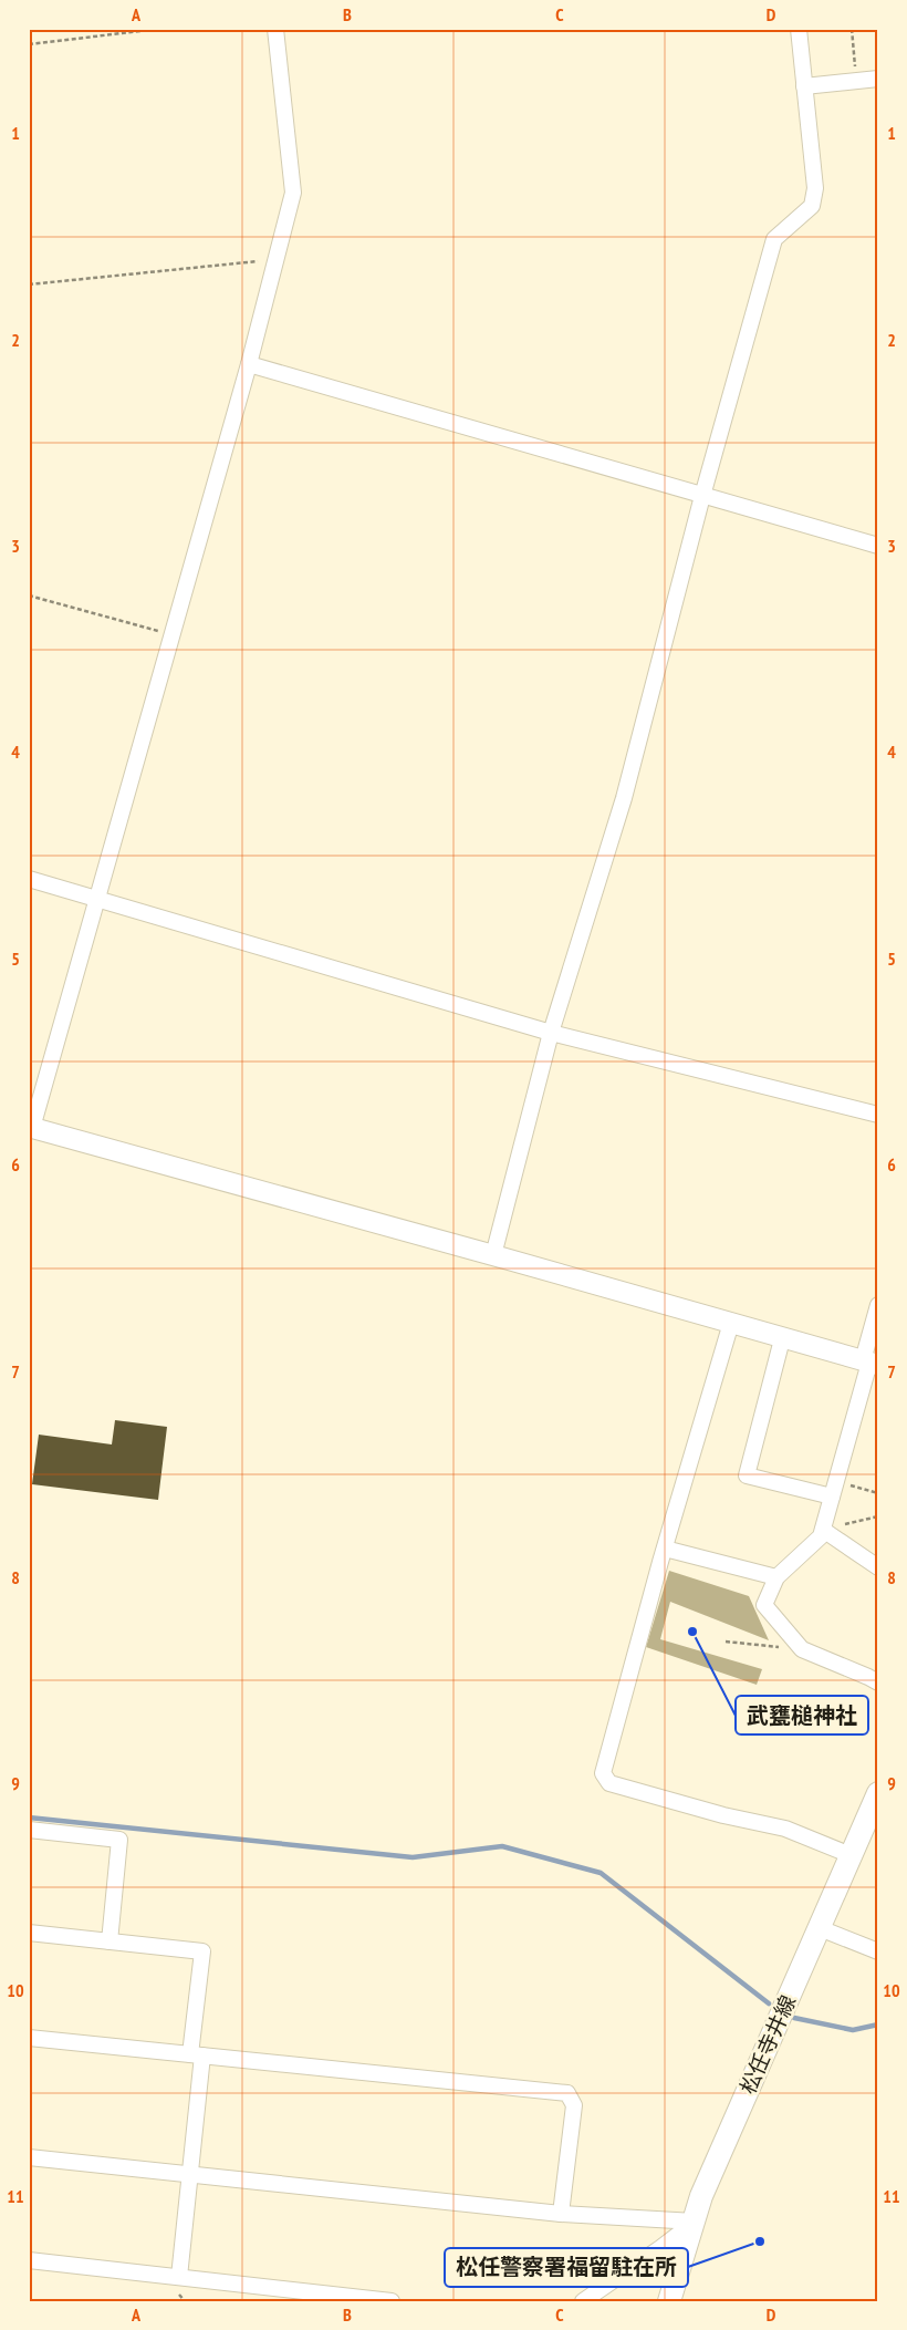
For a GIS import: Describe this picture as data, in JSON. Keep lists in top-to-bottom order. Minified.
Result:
{"streets":{"main road":["松任寺井線"]},"places":["武甕槌神社","松任警察署福留駐在所"],"grid":{"columns":["A","B","C","D"],"rows":["1","2","3","4","5","6","7","8","9","10","11"]}}
